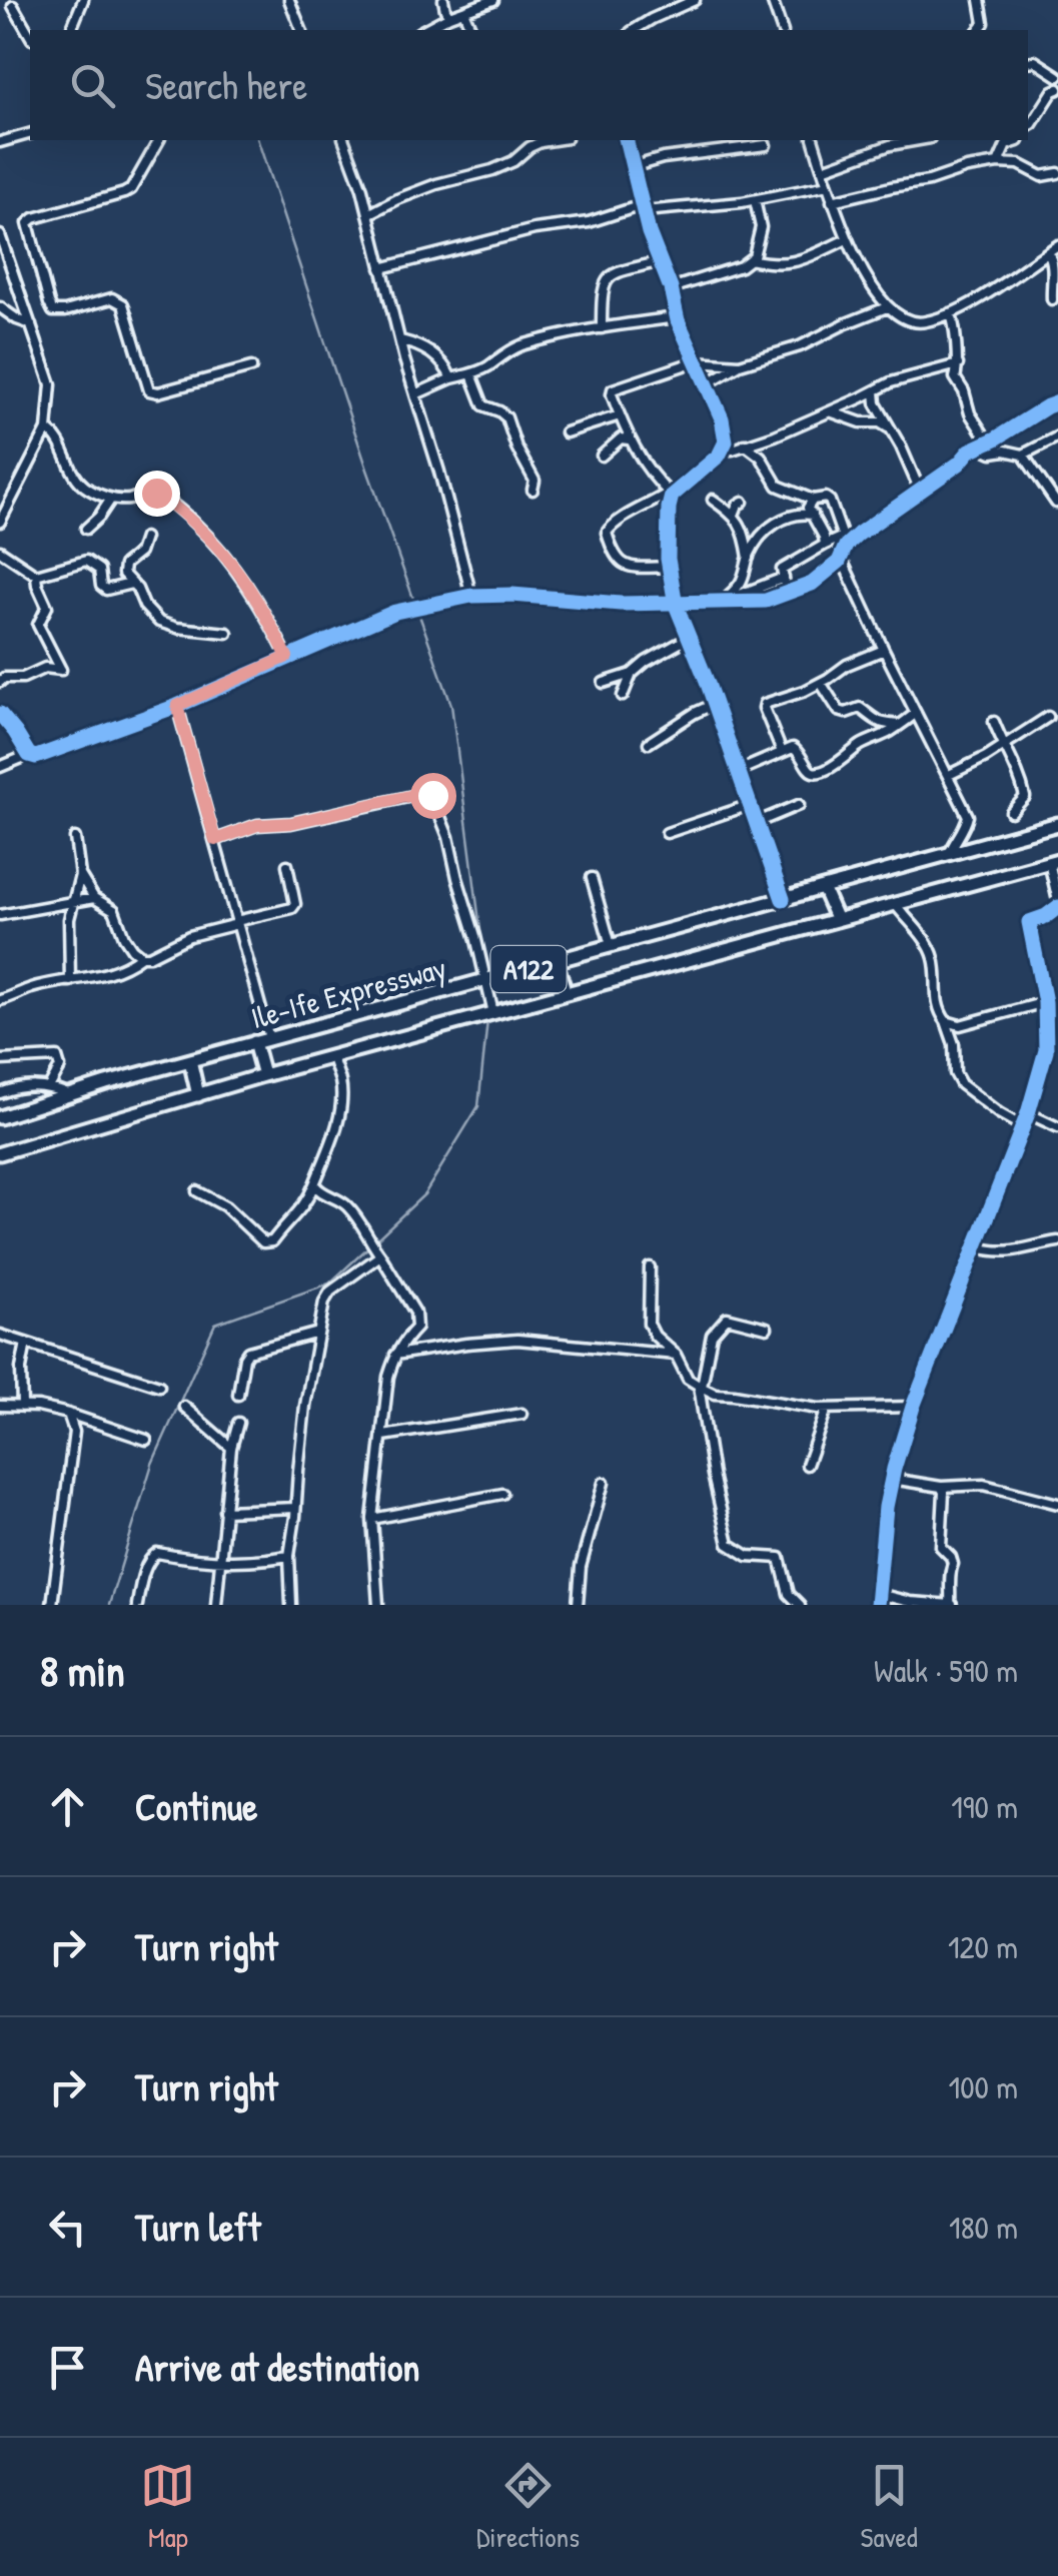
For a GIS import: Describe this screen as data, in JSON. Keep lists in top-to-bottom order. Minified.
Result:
{"streets":{"highway":["A122","Ile-Ife Expressway"]},"page":{"search":"Search here","heading":["8 min","Walk · 590 m"],"list":[["Continue","190 m"],["Turn right","120 m"],["Turn right","100 m"],["Turn left","180 m"],"Arrive at destination"],"nav":["Map","Directions","Saved"]}}
